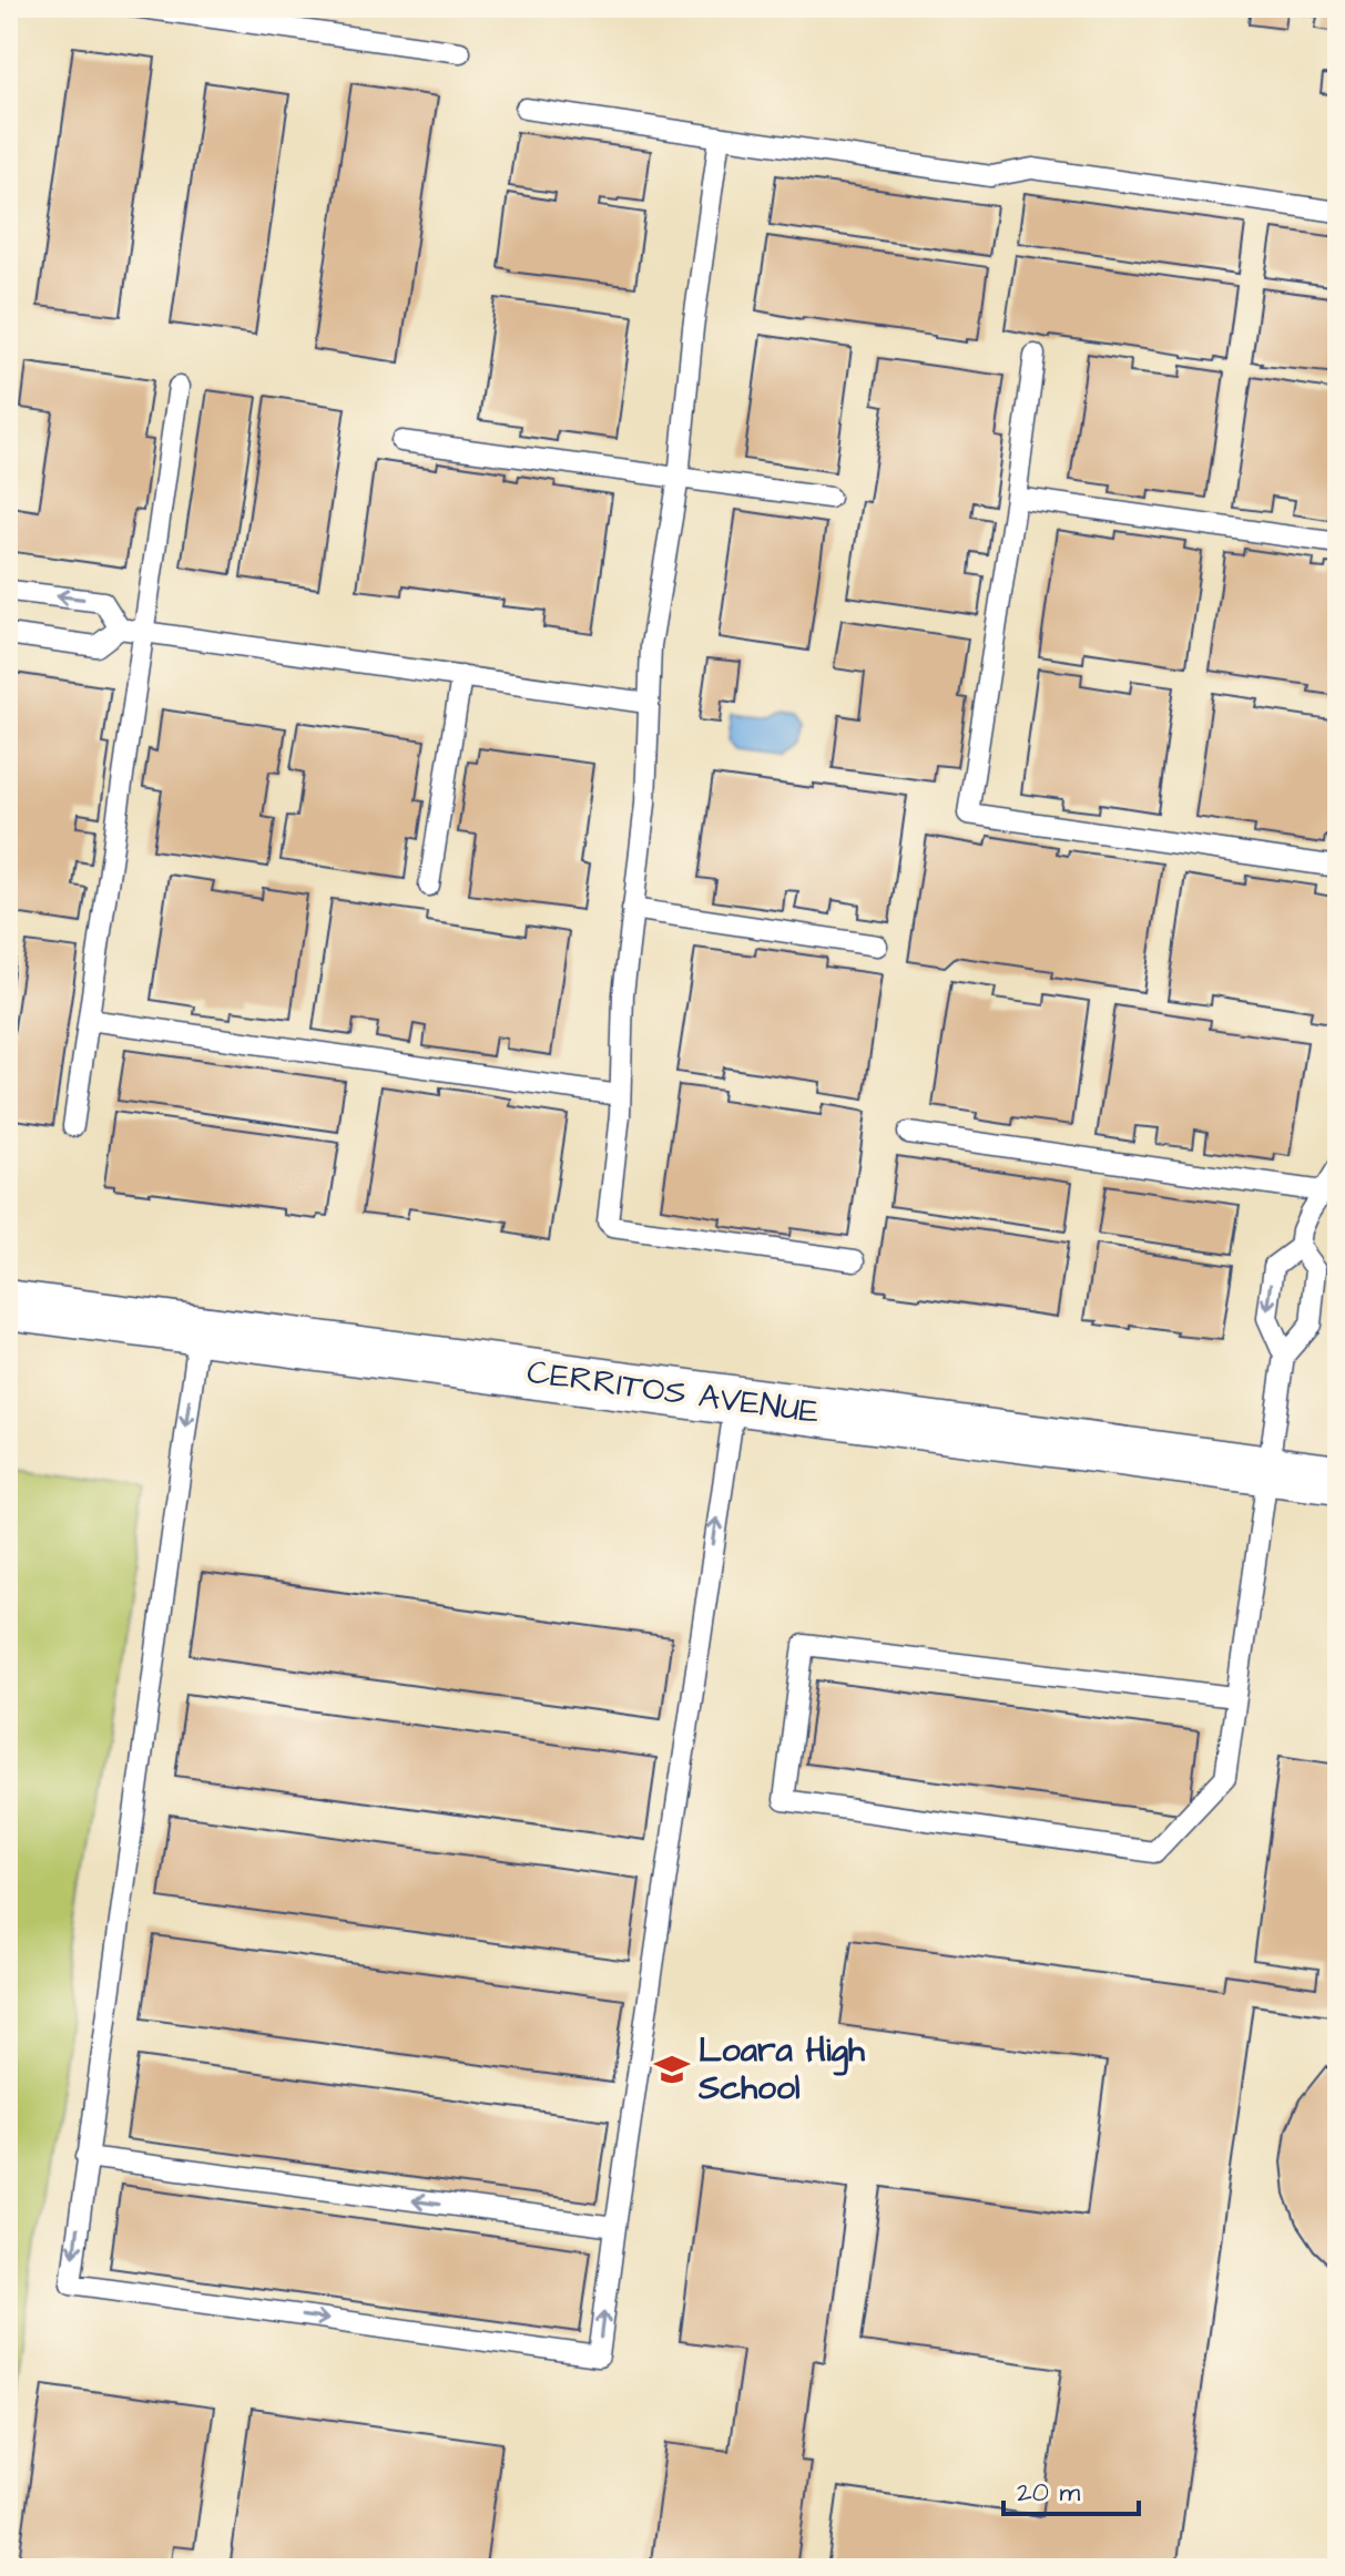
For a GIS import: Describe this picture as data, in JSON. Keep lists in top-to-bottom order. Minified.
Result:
{"streets":{"street":["CERRITOS AVENUE"]},"places":{"school or university":["Loara High School"]},"scale_bar":"20 m"}
